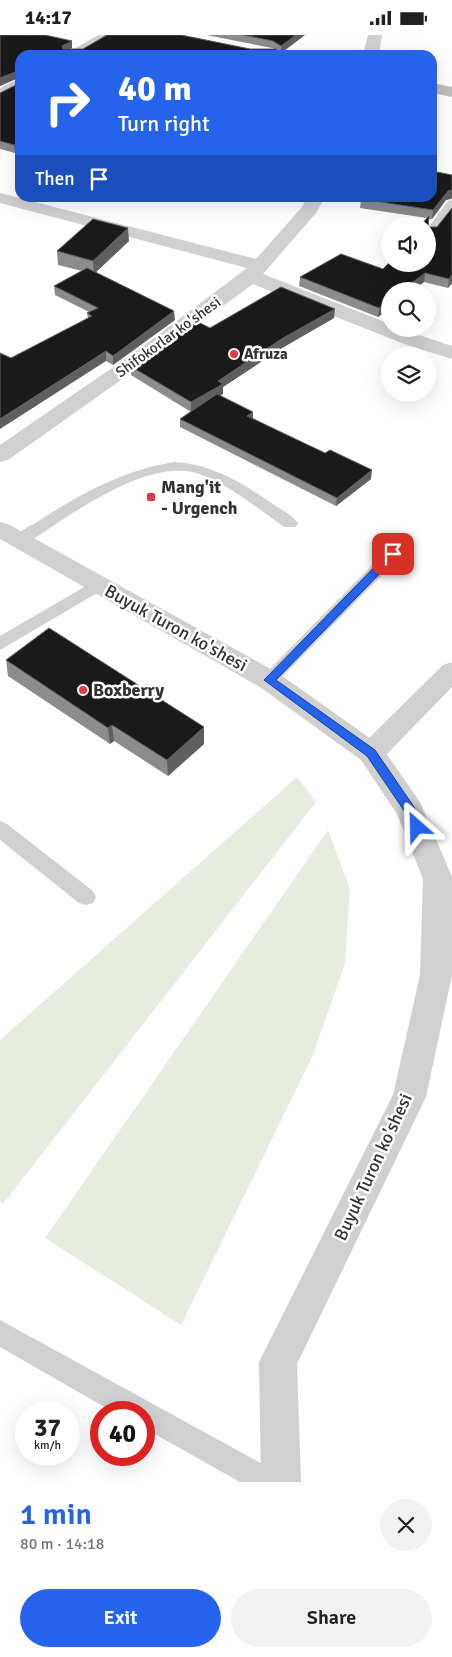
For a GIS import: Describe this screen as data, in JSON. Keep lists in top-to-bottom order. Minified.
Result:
{"streets":{"street":["Shifokorlar ko'shesi","Buyuk Turon ko'shesi"]},"places":{"other":["Afruza","Boxberry"],"transit":["Mang'it - Urgench"]},"page":{"status":"14:17","turn":["40 m","Turn right"],"then":"Then","speed":"37 km/h","limit":"40","heading":["1 min","80 m · 14:18"],"buttons":["Exit","Share"]}}
